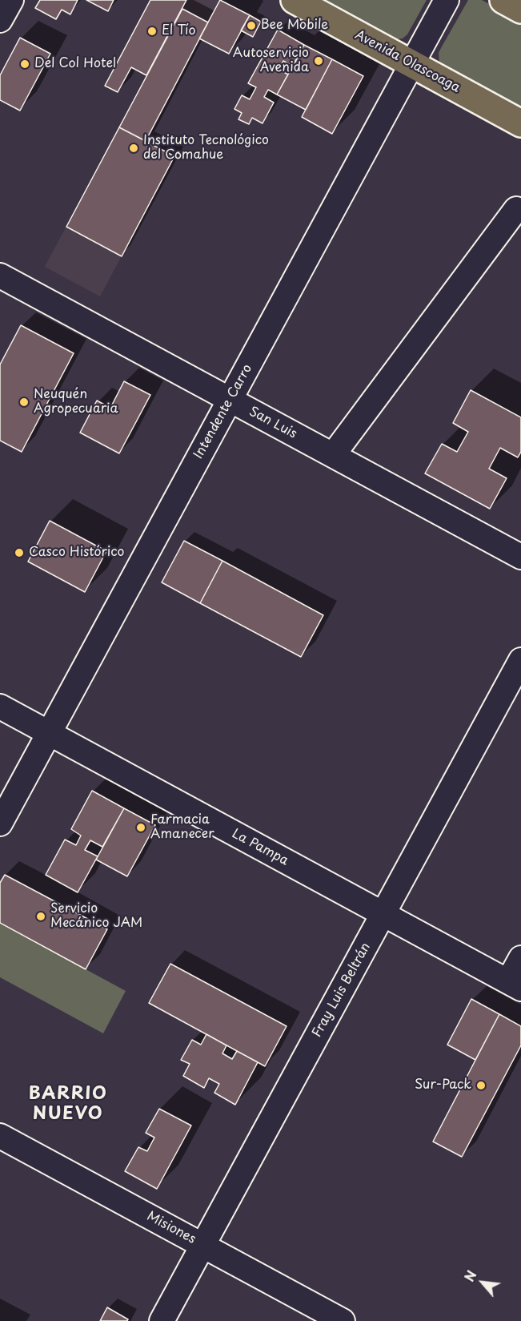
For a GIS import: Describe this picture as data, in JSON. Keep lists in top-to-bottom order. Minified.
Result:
{"streets":{"main road":["Avenida Olascoaga"],"street":["Intendente Carro","San Luis","La Pampa","Fray Luis Beltrán","Misiones"]},"crossings":[["Avenida Olascoaga","Intendente Carro"],["Intendente Carro","San Luis"],["Intendente Carro","La Pampa"],["La Pampa","Fray Luis Beltrán"],["Fray Luis Beltrán","Misiones"]],"districts":["BARRIO NUEVO"],"places":["Bee Mobile","El Tío","Autoservicio Avenida","Del Col Hotel","Instituto Tecnológico del Comahue","Neuquén Agropecuaria","Casco Histórico","Farmacia Amanecer","Servicio Mecánico JAM","Sur-Pack"],"north":"top left"}
